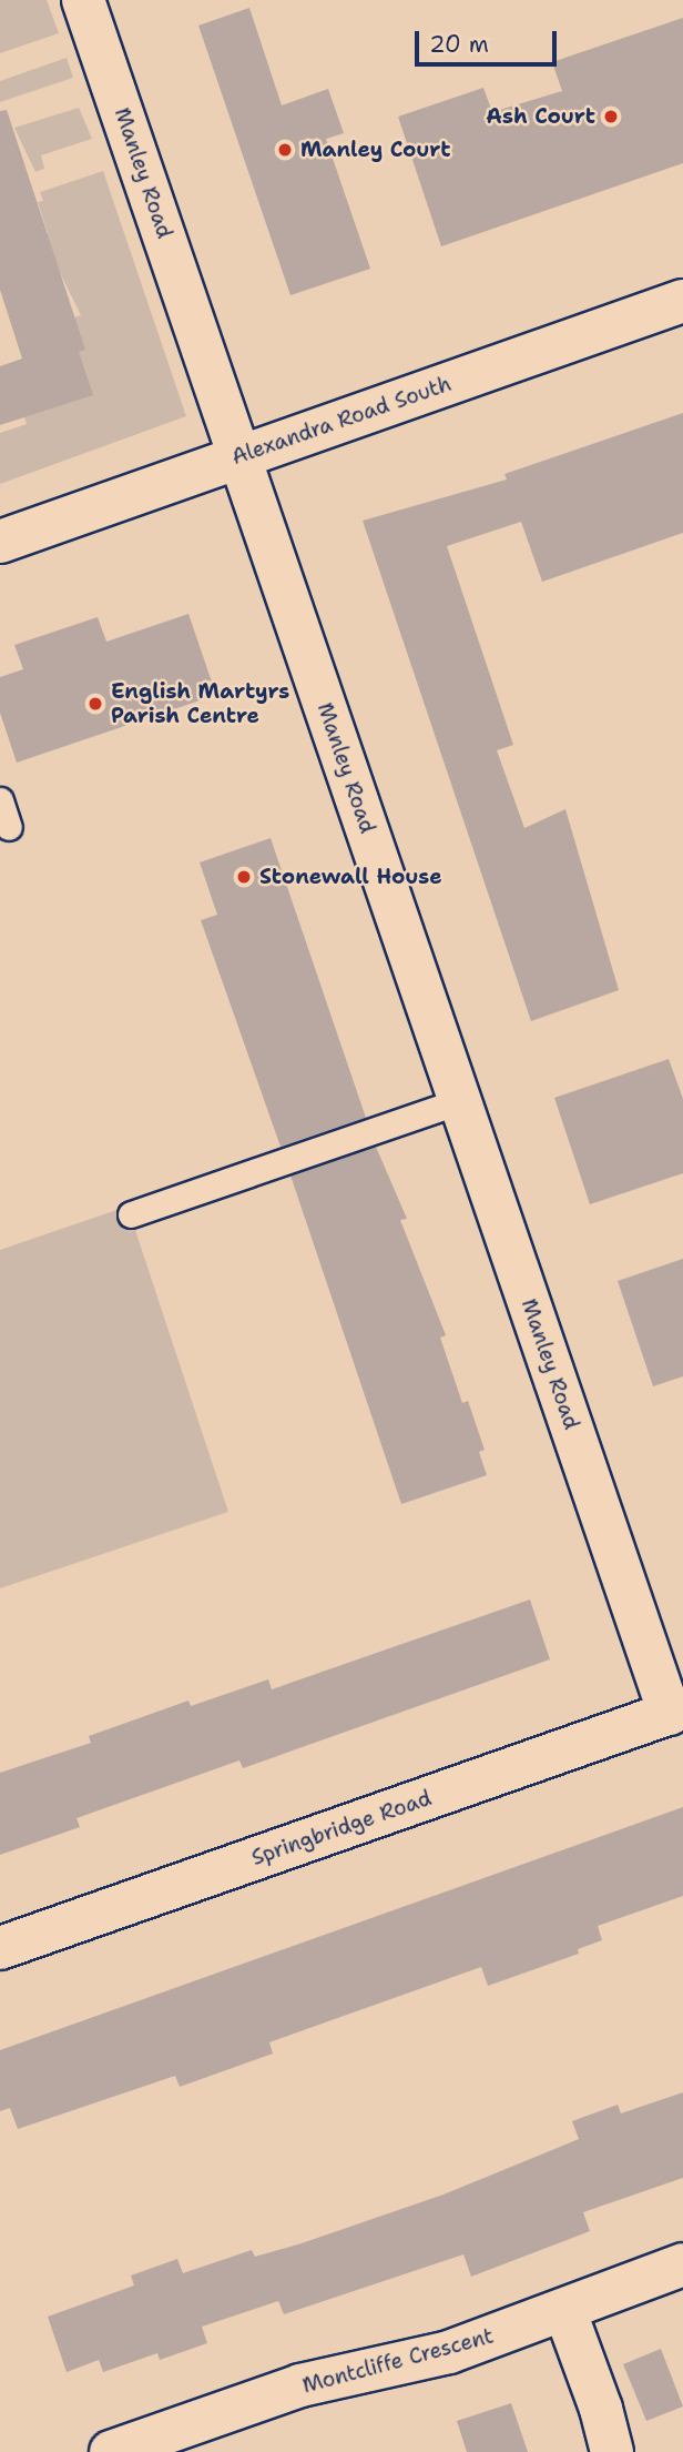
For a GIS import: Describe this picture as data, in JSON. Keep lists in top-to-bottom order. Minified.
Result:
{"streets":{"street":["Manley Road","Alexandra Road South","Springbridge Road","Montcliffe Crescent"]},"crossings":[["Manley Road","Alexandra Road South"],["Manley Road","Springbridge Road"]],"places":["Ash Court","Manley Court","English Martyrs Parish Centre","Stonewall House"],"scale_bar":"20 m"}
